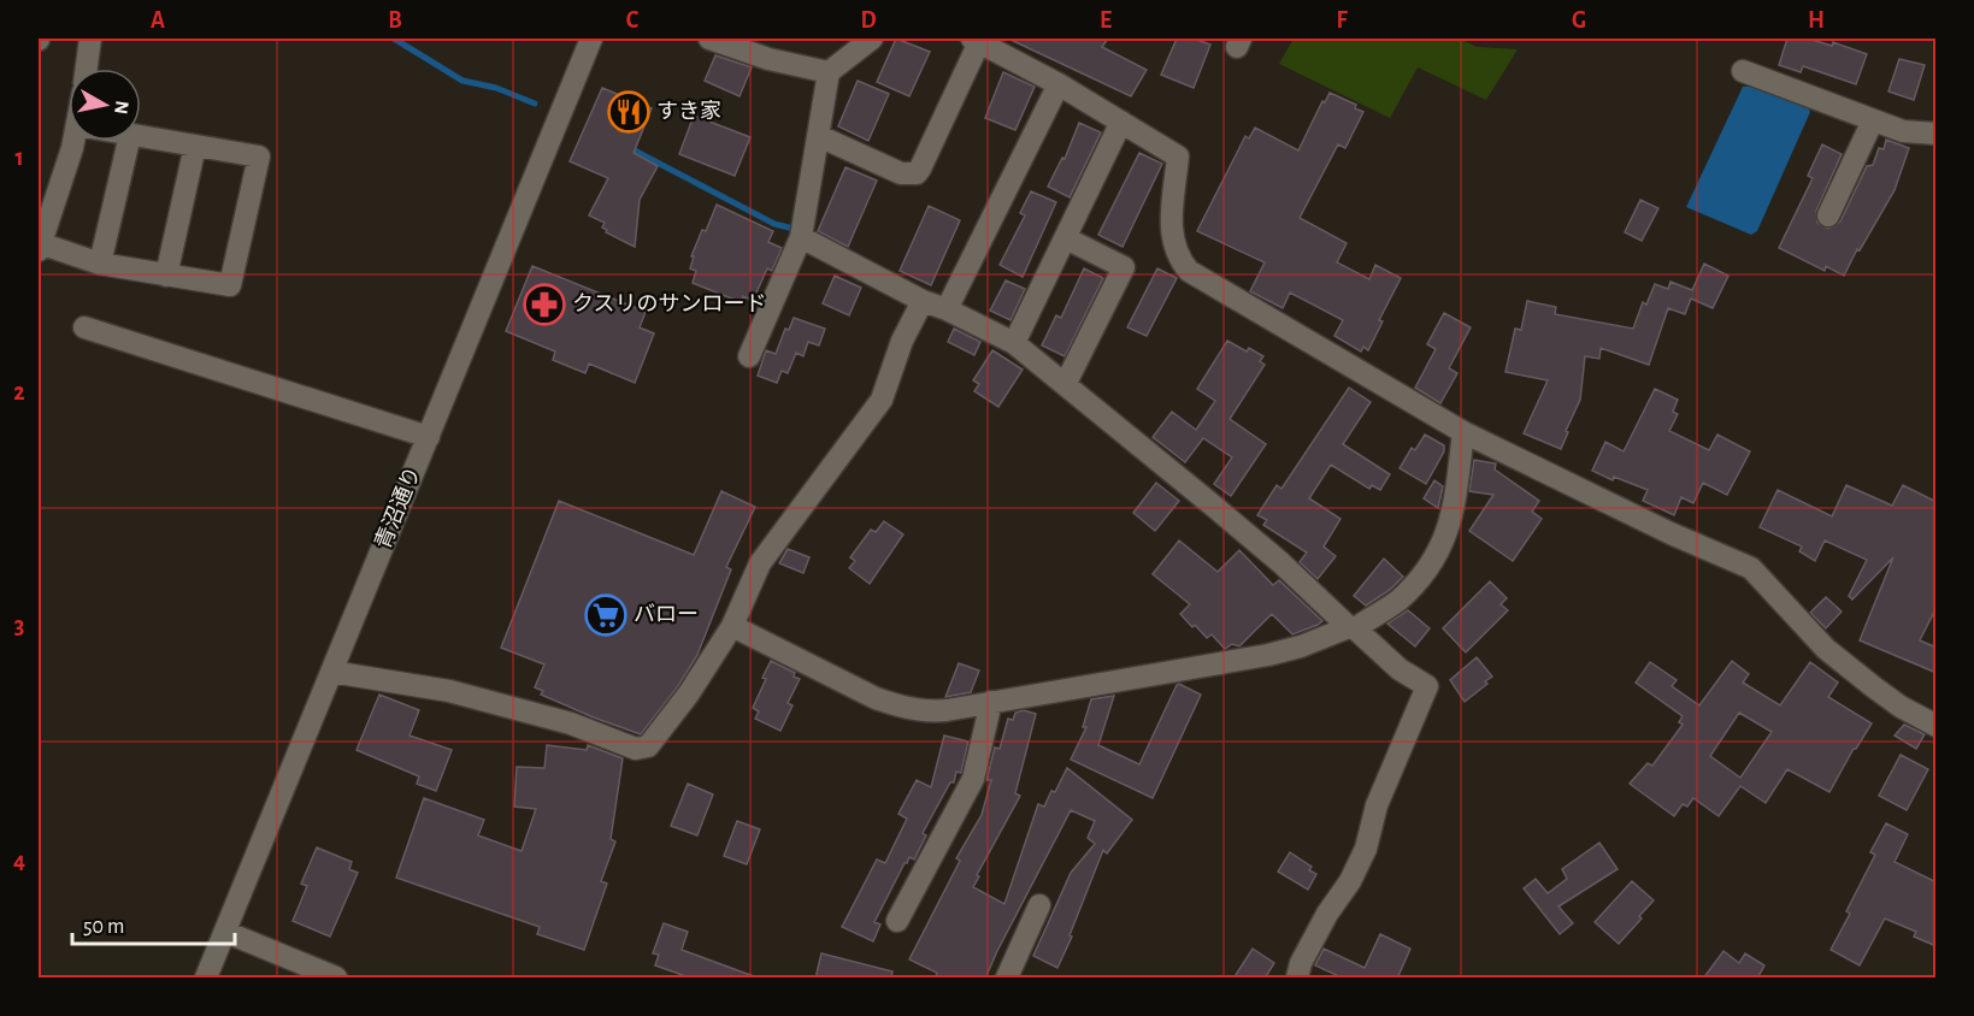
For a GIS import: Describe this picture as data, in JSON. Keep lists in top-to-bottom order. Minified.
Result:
{"streets":{"street":["青沼通り"]},"places":{"restaurant":["すき家"],"pharmacy":["クスリのサンロード"],"supermarket":["バロー"]},"scale_bar":"50 m","north":"right","grid":{"columns":["A","B","C","D","E","F","G","H"],"rows":["1","2","3","4"]}}
